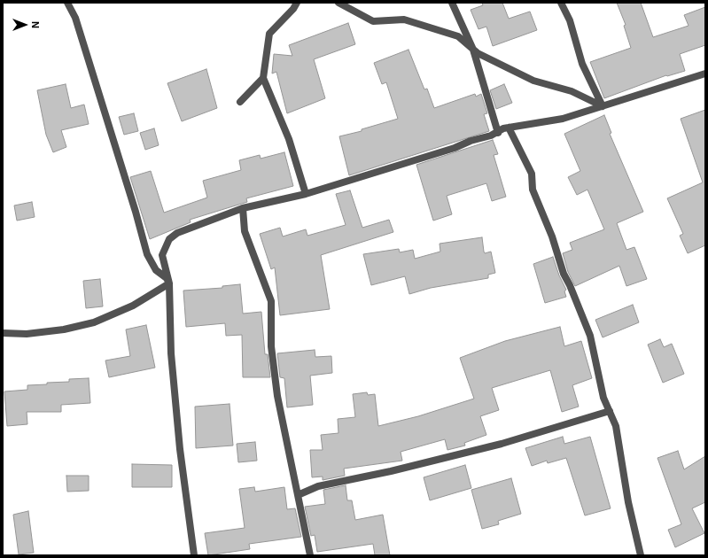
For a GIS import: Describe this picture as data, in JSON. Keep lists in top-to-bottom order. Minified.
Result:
{"north":"right"}
